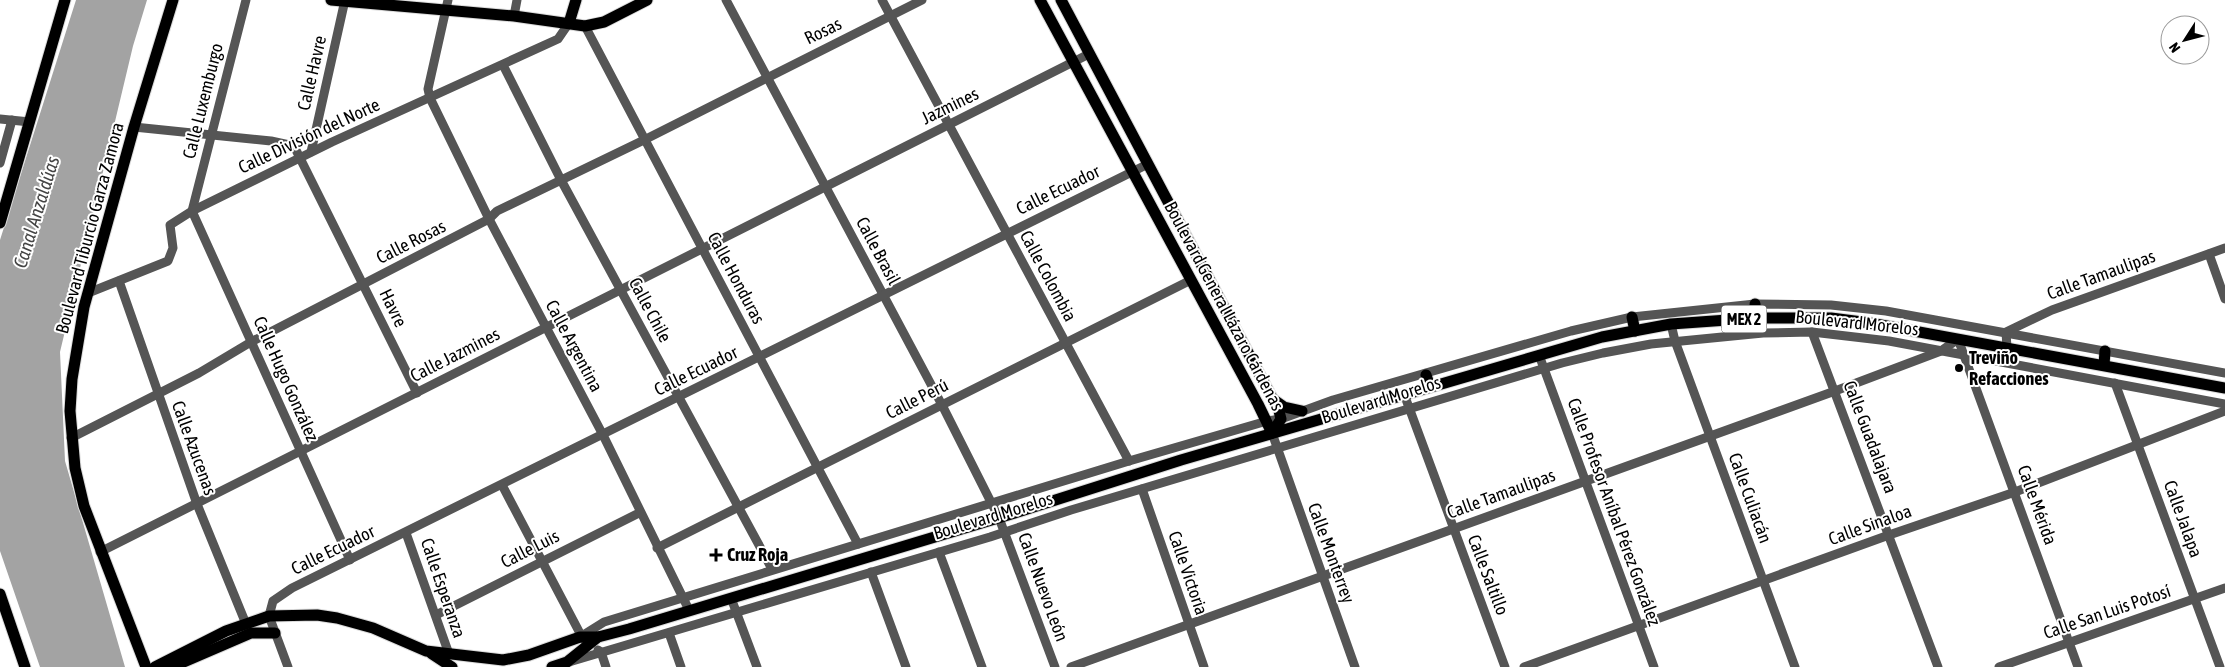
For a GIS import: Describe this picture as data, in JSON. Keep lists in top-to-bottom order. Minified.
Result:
{"streets":{"main road":["Boulevard Tiburcio Garza Zamora","Boulevard General Lázaro Cárdenas","MEX 2","Boulevard Morelos"],"street":["Rosas","Calle Havre","Calle Luxemburgo","Jazmines","Calle División del Norte","Calle Ecuador","Calle Rosas","Calle Brasil","Calle Tamaulipas","Calle Colombia","Calle Honduras","Havre","Calle Chile","Calle Argentina","Calle Jazmines","Calle Hugo González","Calle Perú","Calle Guadalajara","Calle Azucenas","Calle Culiacán","Calle Mérida","Calle Profesor Aníbal Pérez González","Calle Jalapa","Calle Sinaloa","Calle Luis","Calle Monterrey","Calle Victoria","Calle Saltillo","Calle Nuevo León","Calle Esperanza","Calle San Luis Potosí"]},"crossings":[["Rosas","Calle Rosas"],["Rosas","Calle Brasil"],["Rosas","Calle Colombia"],["Calle Havre","Calle División del Norte"],["Calle Luxemburgo","Calle División del Norte"],["Calle Luxemburgo","Calle Hugo González"],["Jazmines","Calle Brasil"],["Jazmines","Calle Colombia"],["Jazmines","Boulevard General Lázaro Cárdenas"],["Jazmines","Calle Jazmines"],["Calle División del Norte","Boulevard Tiburcio Garza Zamora"],["Calle División del Norte","Havre"],["Calle División del Norte","Calle Chile"],["Calle División del Norte","Calle Argentina"],["Calle División del Norte","Calle Hugo González"],["Calle División del Norte","Calle Azucenas"],["Calle Ecuador","Calle Brasil"],["Calle Ecuador","Calle Colombia"],["Calle Ecuador","Calle Honduras"],["Calle Ecuador","Boulevard General Lázaro Cárdenas"],["Calle Ecuador","Calle Chile"],["Calle Ecuador","Boulevard Morelos"],["Calle Ecuador","Calle Argentina"],["Calle Ecuador","Calle Hugo González"],["Calle Ecuador","Calle Esperanza"],["Boulevard Tiburcio Garza Zamora","Calle Rosas"],["Boulevard Tiburcio Garza Zamora","Calle Jazmines"],["Calle Rosas","Calle Brasil"],["Calle Rosas","Calle Honduras"],["Calle Rosas","Havre"],["Calle Rosas","Calle Chile"],["Calle Rosas","Calle Argentina"],["Calle Rosas","Calle Hugo González"],["Calle Rosas","Calle Azucenas"],["Calle Brasil","Boulevard Morelos"],["Calle Brasil","Calle Jazmines"],["Calle Brasil","Calle Perú"],["Calle Brasil","Calle Nuevo León"],["Calle Tamaulipas","Boulevard Morelos"],["Calle Tamaulipas","Calle Guadalajara"],["Calle Tamaulipas","Calle Culiacán"],["Calle Tamaulipas","Calle Mérida"],["Calle Tamaulipas","Calle Profesor Aníbal Pérez González"],["Calle Tamaulipas","Calle Monterrey"],["Calle Tamaulipas","Calle Victoria"],["Calle Tamaulipas","Calle Saltillo"],["Calle Colombia","Boulevard Morelos"],["Calle Colombia","Calle Perú"],["Calle Honduras","Boulevard Morelos"],["Calle Honduras","Calle Jazmines"],["Calle Honduras","Calle Perú"],["Boulevard General Lázaro Cárdenas","Boulevard Morelos"],["Boulevard General Lázaro Cárdenas","Calle Perú"],["Boulevard General Lázaro Cárdenas","Calle Monterrey"],["Havre","Calle Jazmines"],["Calle Chile","Boulevard Morelos"],["Calle Chile","Calle Jazmines"],["Calle Chile","Calle Perú"],["Boulevard Morelos","Calle Argentina"],["Boulevard Morelos","Calle Guadalajara"],["Boulevard Morelos","Calle Azucenas"],["Boulevard Morelos","Calle Culiacán"],["Boulevard Morelos","Calle Mérida"],["Boulevard Morelos","Calle Profesor Aníbal Pérez González"],["Boulevard Morelos","Calle Jalapa"],["Boulevard Morelos","Calle Monterrey"],["Boulevard Morelos","Calle Victoria"],["Boulevard Morelos","Calle Saltillo"],["Boulevard Morelos","Calle Nuevo León"],["Boulevard Morelos","Calle Esperanza"],["Calle Argentina","Calle Jazmines"],["Calle Argentina","Calle Perú"],["Calle Argentina","Calle Luis"],["Calle Jazmines","Calle Hugo González"],["Calle Jazmines","Calle Azucenas"],["Calle Guadalajara","Calle Sinaloa"],["Calle Culiacán","Calle Sinaloa"],["Calle Mérida","Calle Sinaloa"],["Calle Mérida","Calle San Luis Potosí"],["Calle Profesor Aníbal Pérez González","Calle Sinaloa"],["Calle Jalapa","Calle Sinaloa"],["Calle Jalapa","Calle San Luis Potosí"],["Calle Luis","Calle Esperanza"]],"water":["Canal Anzaldúas"],"places":{"other":["Treviño Refacciones"],"health":["Cruz Roja"]},"north":"bottom left"}
